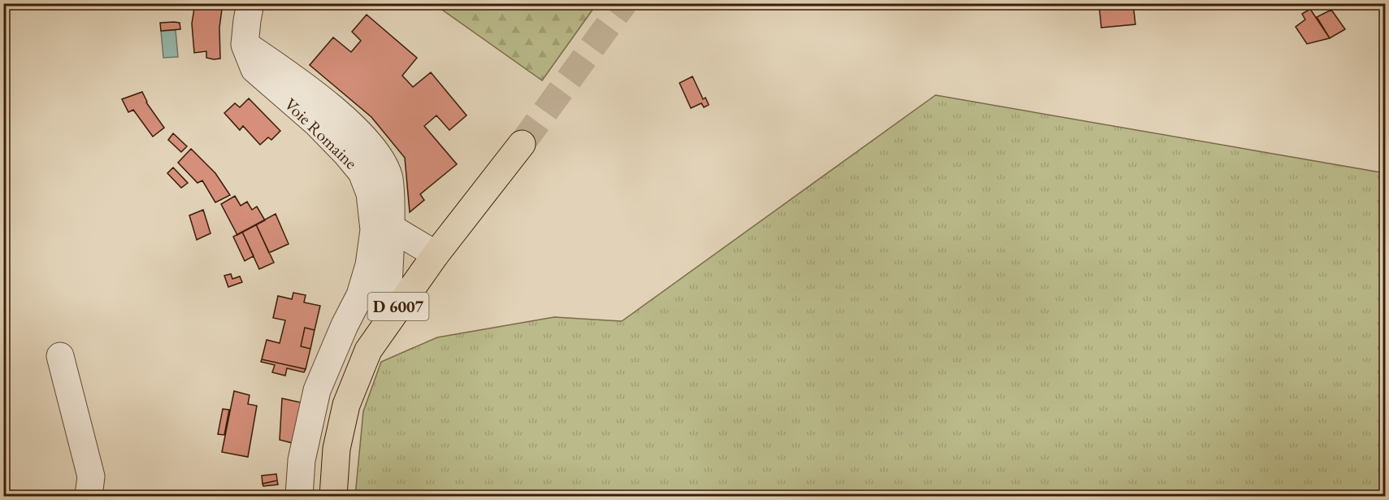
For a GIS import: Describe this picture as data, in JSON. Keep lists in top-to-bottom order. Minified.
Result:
{"streets":{"main road":["D 6007"],"street":["Voie Romaine"]}}
